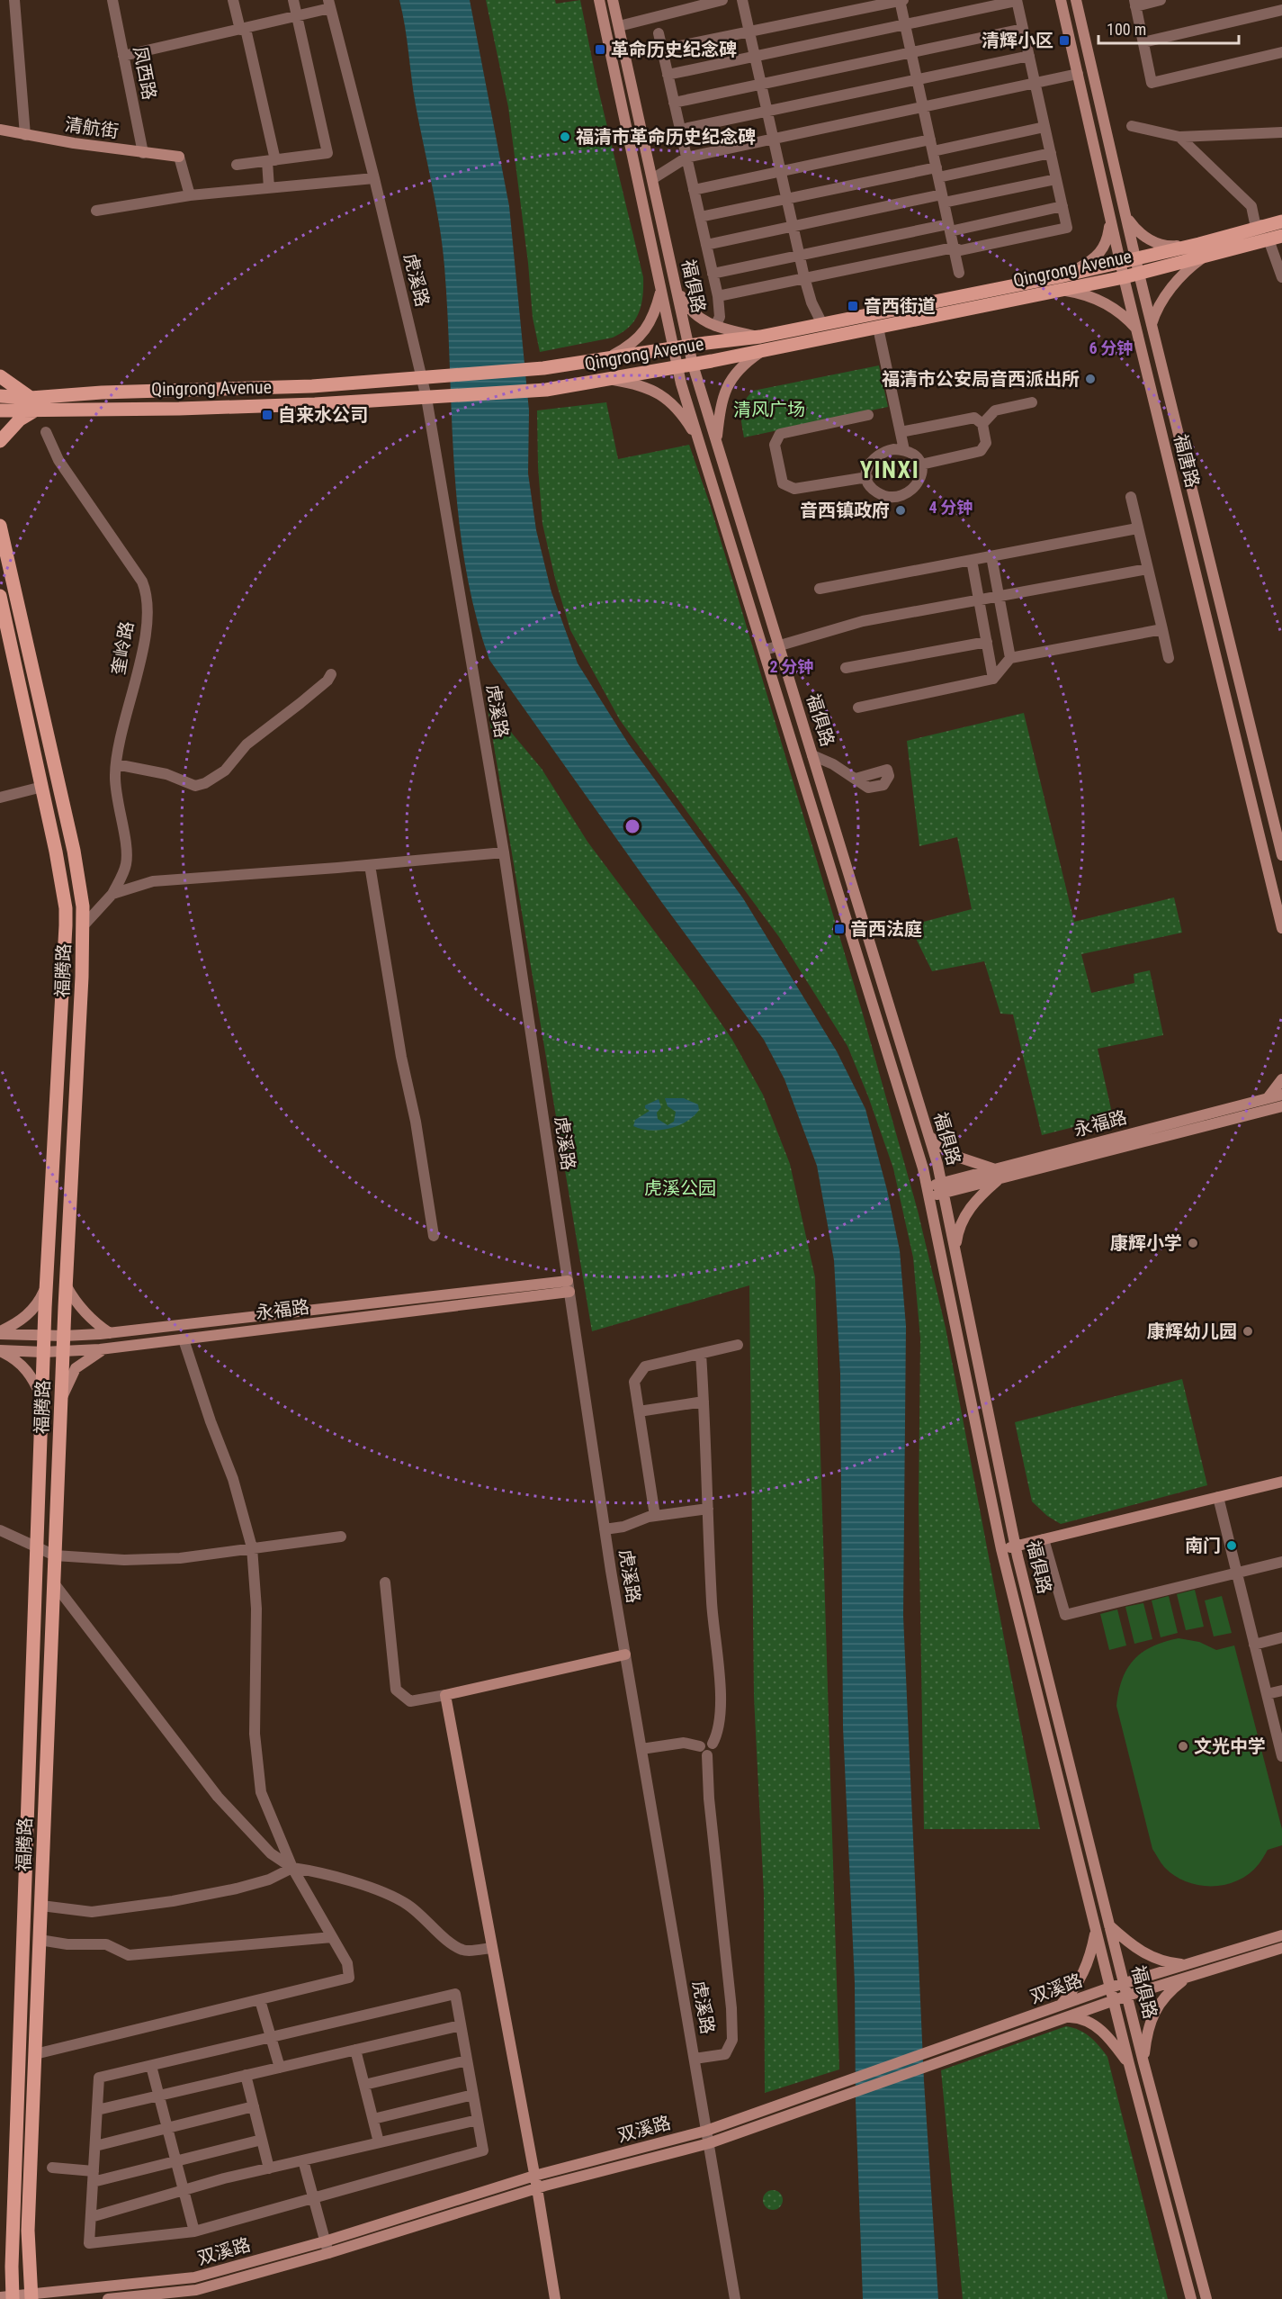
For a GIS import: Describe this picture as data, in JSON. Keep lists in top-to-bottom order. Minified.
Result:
{"streets":{"main road":["Qingrong Avenue","福腾路"],"street":["凤西路","清航街","虎溪路","福俱路","福唐路","奎岭路","永福路","双溪路"]},"crossings":[["凤西路","清航街"],["Qingrong Avenue","虎溪路"],["Qingrong Avenue","福俱路"],["Qingrong Avenue","福唐路"],["虎溪路","永福路"],["虎溪路","双溪路"],["福俱路","永福路"],["福俱路","双溪路"],["福腾路","永福路"],["福腾路","双溪路"]],"districts":["YINXI"],"parks":["清风广场","虎溪公园"],"places":{"transit":["清辉小区","革命历史纪念碑","音西街道","自来水公司","音西法庭"],"other":["福清市革命历史纪念碑","福清市公安局音西派出所","音西镇政府","康辉小学","康辉幼儿园","南门","文光中学"]},"scale_bar":"100 m","rings":["6 分钟","4 分钟","2 分钟"]}
